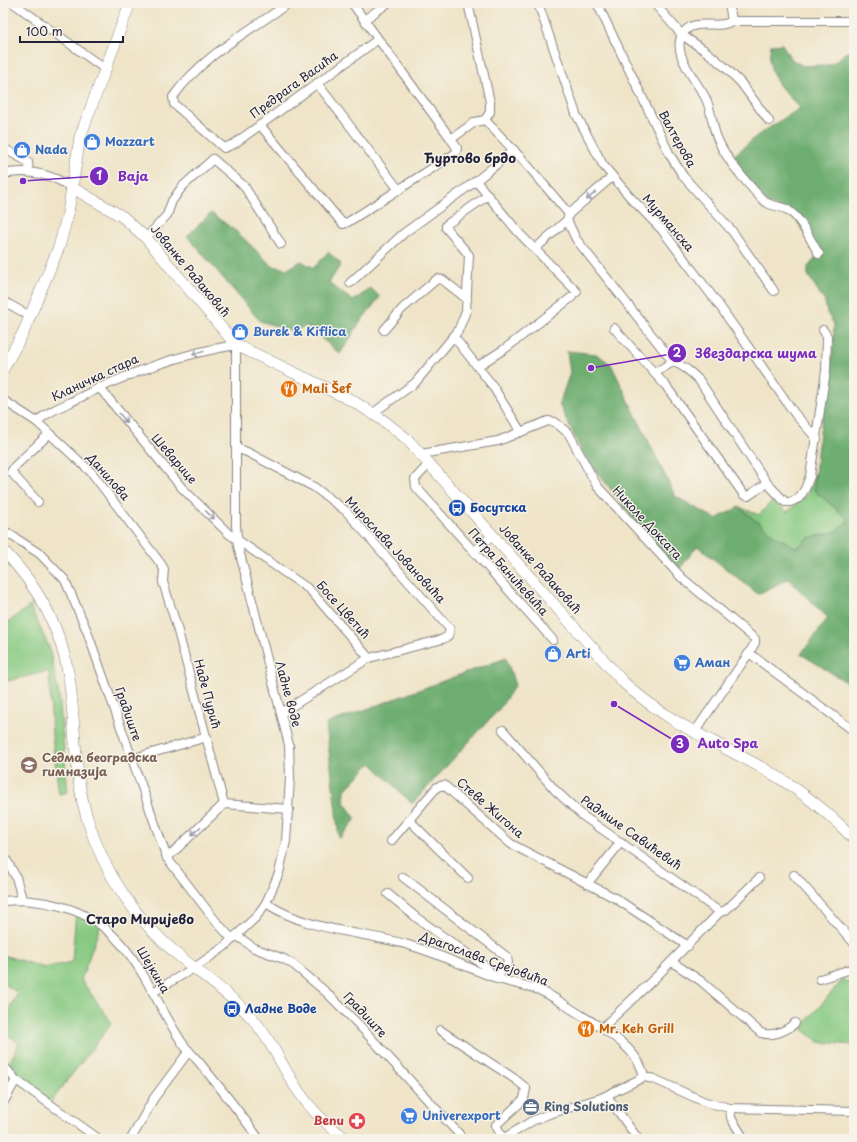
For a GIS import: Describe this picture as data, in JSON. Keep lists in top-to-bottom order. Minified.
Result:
{"streets":{"main road":["Јованке Радаковић"],"street":["Предрага Васића","Валтерова","Мурманска","Кланичка стара","Шеварице","Данилова","Николе Доксата","Мирослава Јовановића","Петра Банићевића","Босе Цветић","Наде Пурић","Ладне воде","Градиште","Стеве Жигона","Радмиле Савићевић","Драгослава Срејовића","Шејкина"]},"crossings":[["Јованке Радаковић","Кланичка стара"],["Јованке Радаковић","Николе Доксата"],["Јованке Радаковић","Петра Банићевића"],["Јованке Радаковић","Ладне воде"],["Кланичка стара","Шеварице"],["Кланичка стара","Данилова"],["Кланичка стара","Ладне воде"],["Шеварице","Босе Цветић"],["Шеварице","Ладне воде"],["Данилова","Наде Пурић"],["Мирослава Јовановића","Босе Цветић"],["Мирослава Јовановића","Ладне воде"],["Босе Цветић","Ладне воде"],["Ладне воде","Градиште"],["Ладне воде","Драгослава Срејовића"],["Ладне воде","Шејкина"]],"one_way":["Кланичка стара","Шеварице"],"districts":["Ћуртово брдо","Старо Миријево"],"places":{"shop":["Mozzart","Nada","Burek & Kiflica","Arti"],"other":["Baja","Звездарска шума","Auto Spa"],"restaurant":["Mali Šef","Mr. Keh Grill"],"bus stop":["Босутска","Ладне Воде"],"supermarket":["Аман","Univerexport"],"school or university":["Седма београдска гимназија"],"office":["Ring Solutions"],"pharmacy":["Benu"]},"scale_bar":"100 m"}
